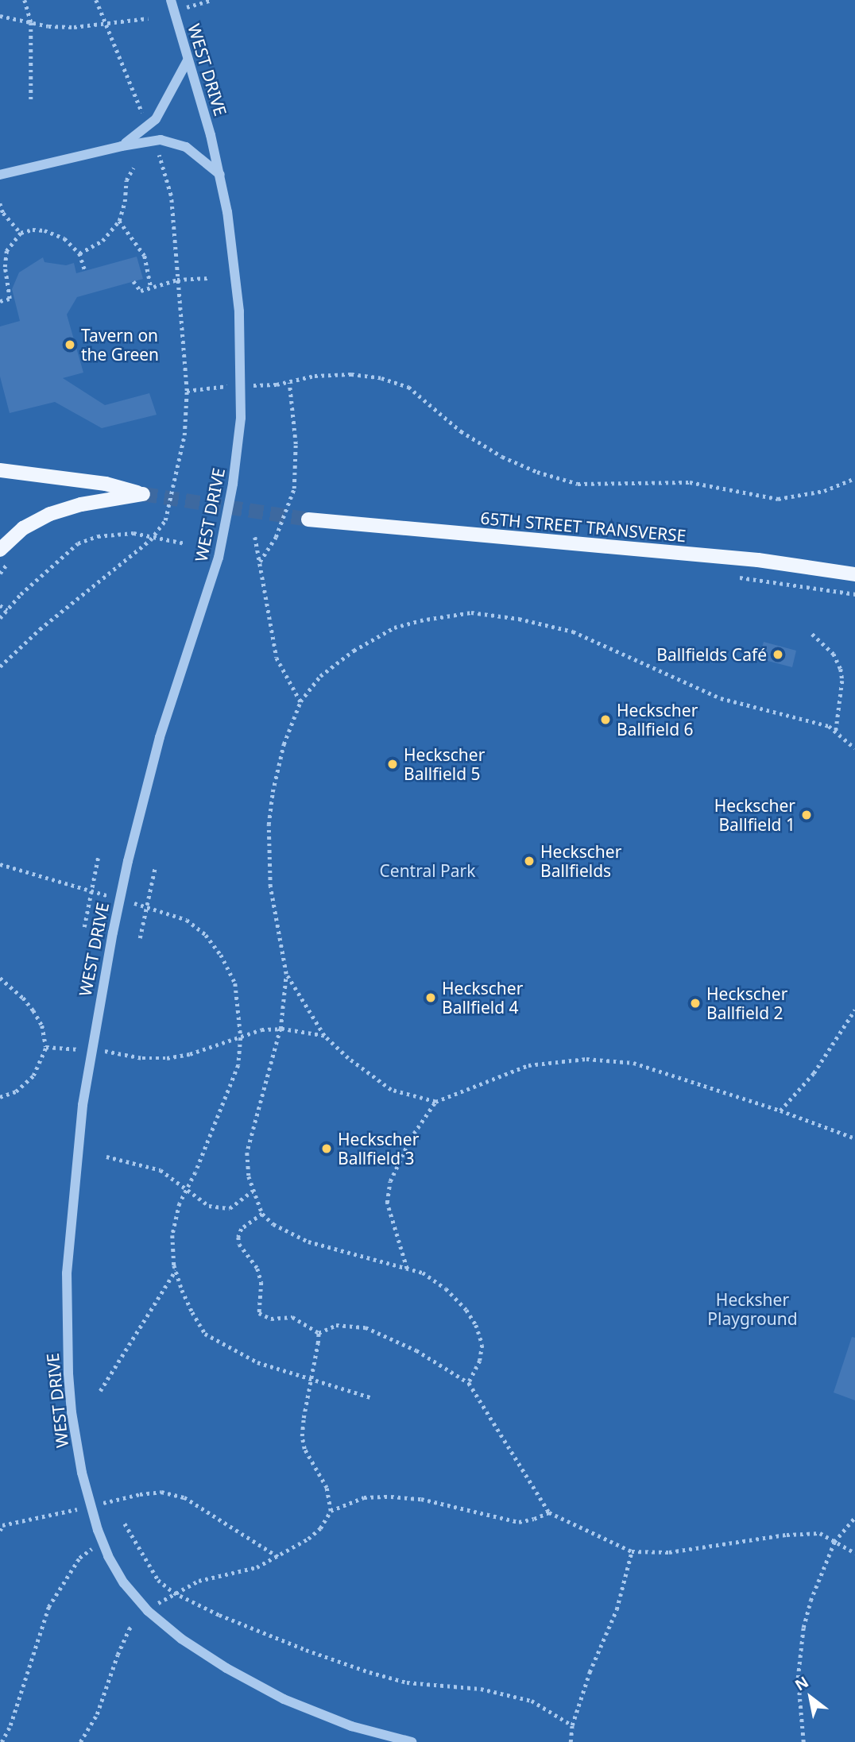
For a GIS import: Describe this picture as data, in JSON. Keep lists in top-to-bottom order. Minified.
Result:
{"streets":{"main road":["65TH STREET TRANSVERSE"],"street":["WEST DRIVE"]},"parks":["Central Park","Hecksher Playground"],"places":["Tavern on the Green","Ballfields Café","Heckscher Ballfield 6","Heckscher Ballfield 5","Heckscher Ballfield 1","Heckscher Ballfields","Heckscher Ballfield 4","Heckscher Ballfield 2","Heckscher Ballfield 3"],"north":"top left"}
